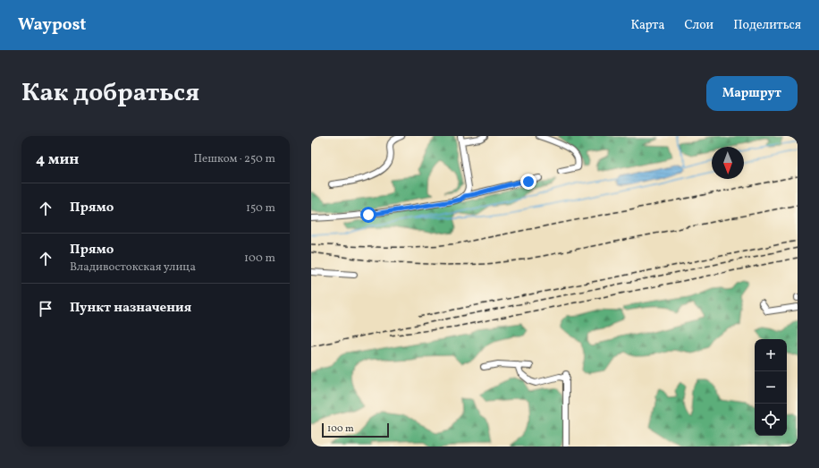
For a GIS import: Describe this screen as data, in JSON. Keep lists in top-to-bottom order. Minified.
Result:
{"scale_bar":"100 m","north":"bottom","page":{"header":"Waypost","nav":["Карта","Слои","Поделиться"],"title":"Как добраться","buttons":"Маршрут","heading":["4 мин","Пешком · 250 m"],"list":[["Прямо","150 m"],["Прямо","Владивостокская улица","100 m"],"Пункт назначения"],"map_buttons":["+","−"],"scale":"100 m"}}
